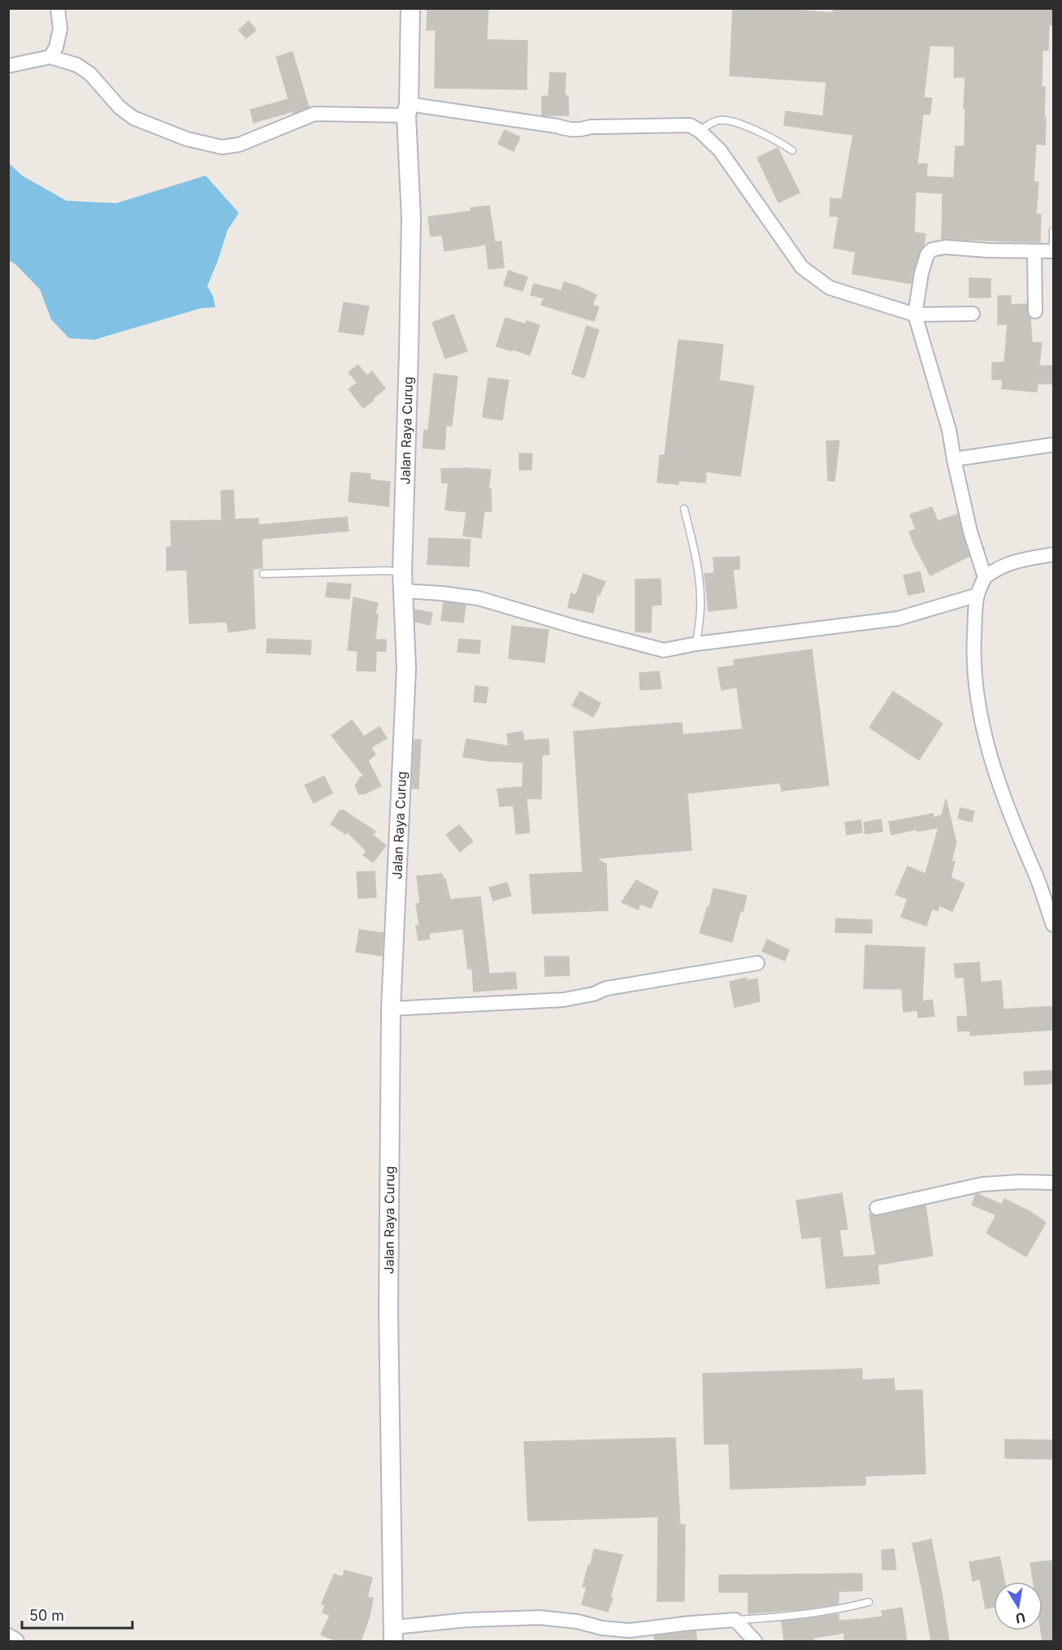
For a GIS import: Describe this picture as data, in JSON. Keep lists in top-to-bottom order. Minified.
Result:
{"streets":{"street":["Jalan Raya Curug"]},"scale_bar":"50 m","north":"bottom"}
